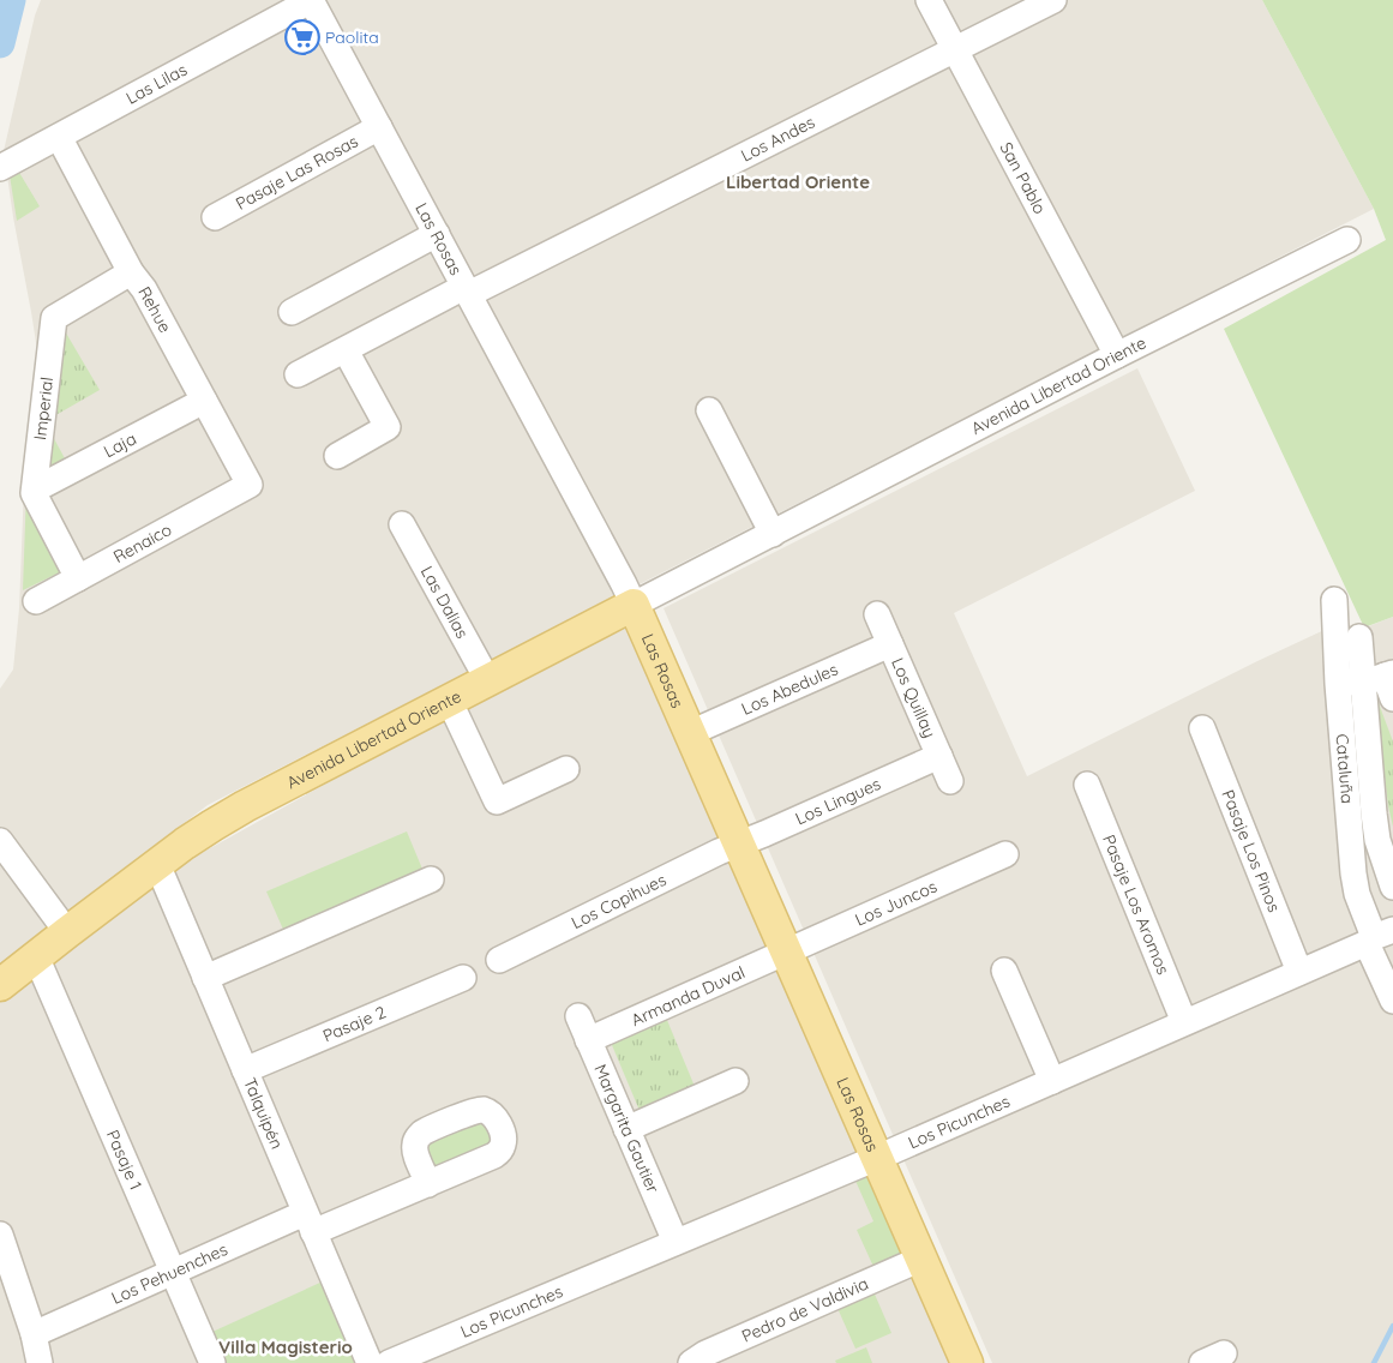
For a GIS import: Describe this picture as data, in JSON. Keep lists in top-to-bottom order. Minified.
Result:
{"streets":{"main road":["Las Rosas","Avenida Libertad Oriente"],"street":["Las Lilas","Los Andes","Pasaje Las Rosas","San Pablo","Rehue","Imperial","Laja","Renaico","Las Dalias","Los Abedules","Los Quillay","Cataluña","Los Lingues","Pasaje Los Pinos","Los Copihues","Los Juncos","Pasaje Los Aromos","Armanda Duval","Pasaje 2","Talquipén","Los Picunches","Margarita Gautier","Pasaje 1","Los Pehuenches","Pedro de Valdivia"]},"crossings":[["Las Lilas","Las Rosas"],["Las Lilas","Rehue"],["Los Andes","San Pablo"],["Los Andes","Las Rosas"],["Pasaje Las Rosas","Las Rosas"],["San Pablo","Avenida Libertad Oriente"],["Las Rosas","Avenida Libertad Oriente"],["Las Rosas","Los Abedules"],["Las Rosas","Los Lingues"],["Las Rosas","Los Copihues"],["Las Rosas","Los Juncos"],["Las Rosas","Armanda Duval"],["Las Rosas","Los Picunches"],["Las Rosas","Pedro de Valdivia"],["Rehue","Imperial"],["Rehue","Laja"],["Rehue","Renaico"],["Avenida Libertad Oriente","Las Dalias"],["Avenida Libertad Oriente","Talquipén"],["Avenida Libertad Oriente","Pasaje 1"],["Imperial","Laja"],["Imperial","Renaico"],["Los Abedules","Los Quillay"],["Los Quillay","Los Lingues"],["Cataluña","Los Picunches"],["Los Lingues","Los Copihues"],["Pasaje Los Pinos","Los Picunches"],["Los Juncos","Armanda Duval"],["Pasaje Los Aromos","Los Picunches"],["Armanda Duval","Margarita Gautier"],["Pasaje 2","Talquipén"],["Talquipén","Los Pehuenches"],["Los Picunches","Margarita Gautier"],["Pasaje 1","Los Pehuenches"]],"districts":["Libertad Oriente","Villa Magisterio"],"places":{"supermarket":["Paolita"]}}
